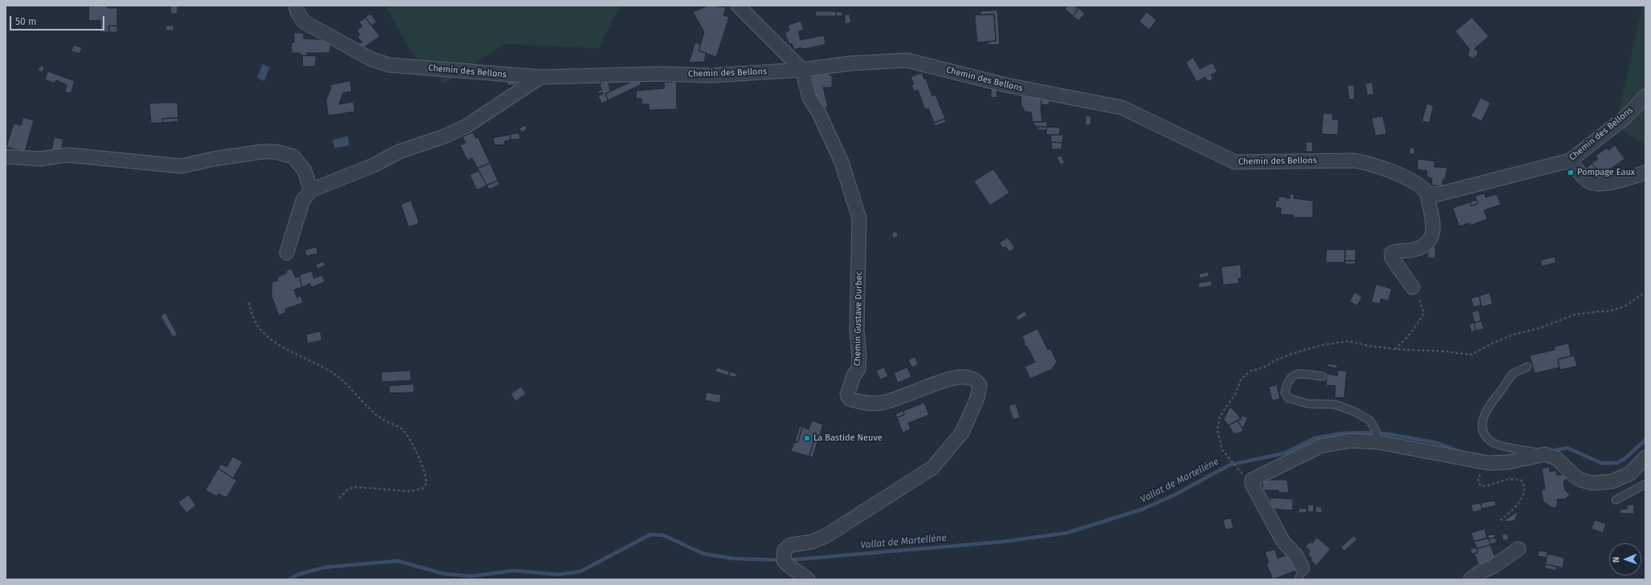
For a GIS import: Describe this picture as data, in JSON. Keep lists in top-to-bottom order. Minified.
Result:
{"streets":{"street":["Chemin des Bellons","Chemin Gustave Durbec"]},"crossings":[["Chemin des Bellons","Chemin Gustave Durbec"]],"water":["Vallat de Martellène"],"places":["Pompage Eaux","La Bastide Neuve"],"scale_bar":"50 m","north":"left"}
